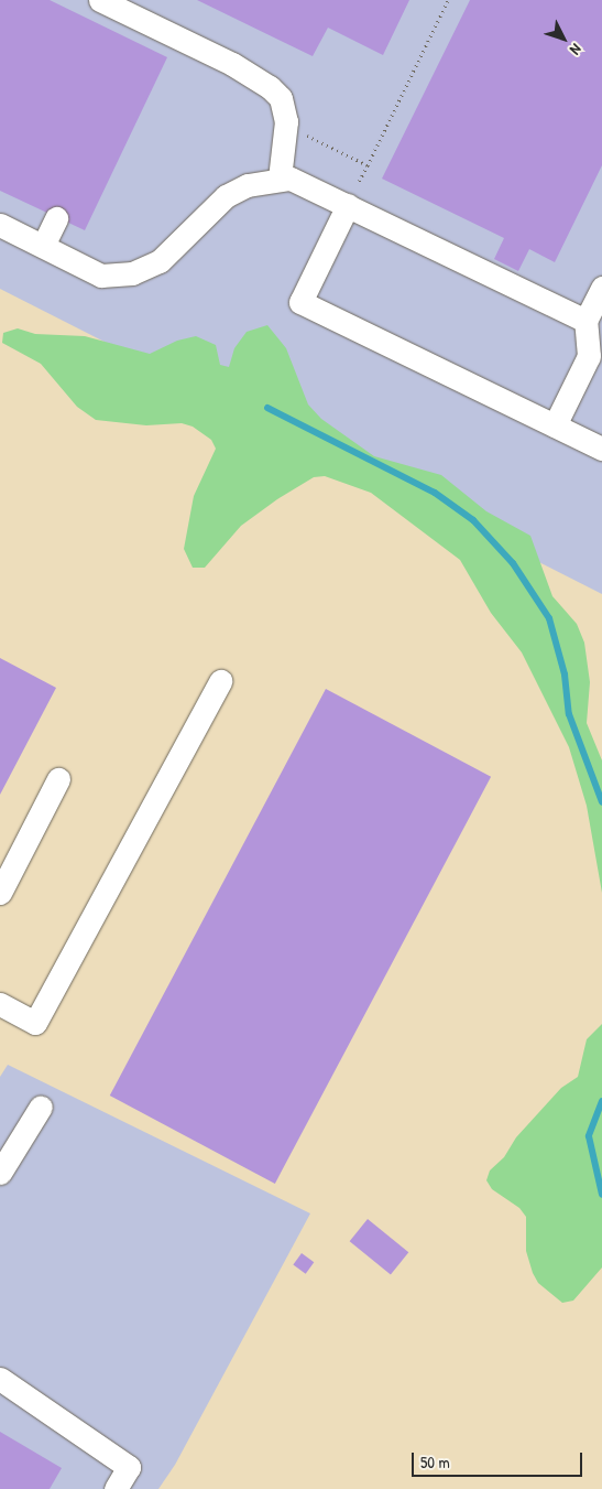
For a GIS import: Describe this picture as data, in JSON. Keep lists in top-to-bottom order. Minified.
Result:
{"scale_bar":"50 m","north":"bottom right"}
